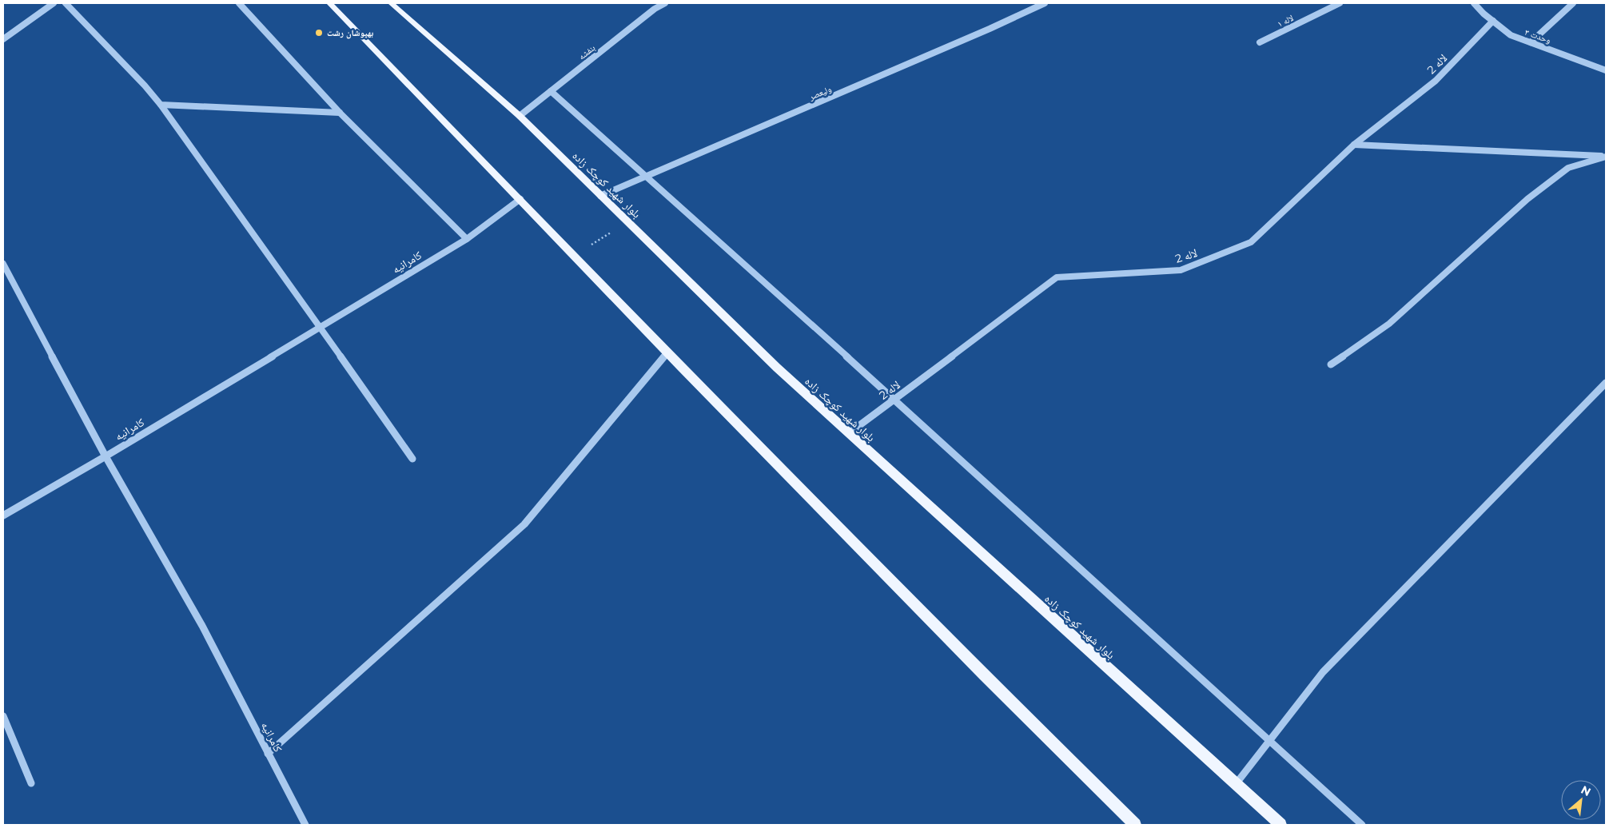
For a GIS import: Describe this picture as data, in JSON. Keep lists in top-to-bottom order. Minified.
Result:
{"streets":{"main road":["بلوار شهید کوچک زاده"],"street":["لاله ۱","وحدت ۳","بنفشه","لاله 2","ولیعصر","کامرانیه"]},"crossings":[["وحدت ۳","لاله 2"],["بنفشه","بلوار شهید کوچک زاده"],["لاله 2","بلوار شهید کوچک زاده"],["ولیعصر","بلوار شهید کوچک زاده"]],"places":["بهپوشان رشت"],"north":"top right"}
